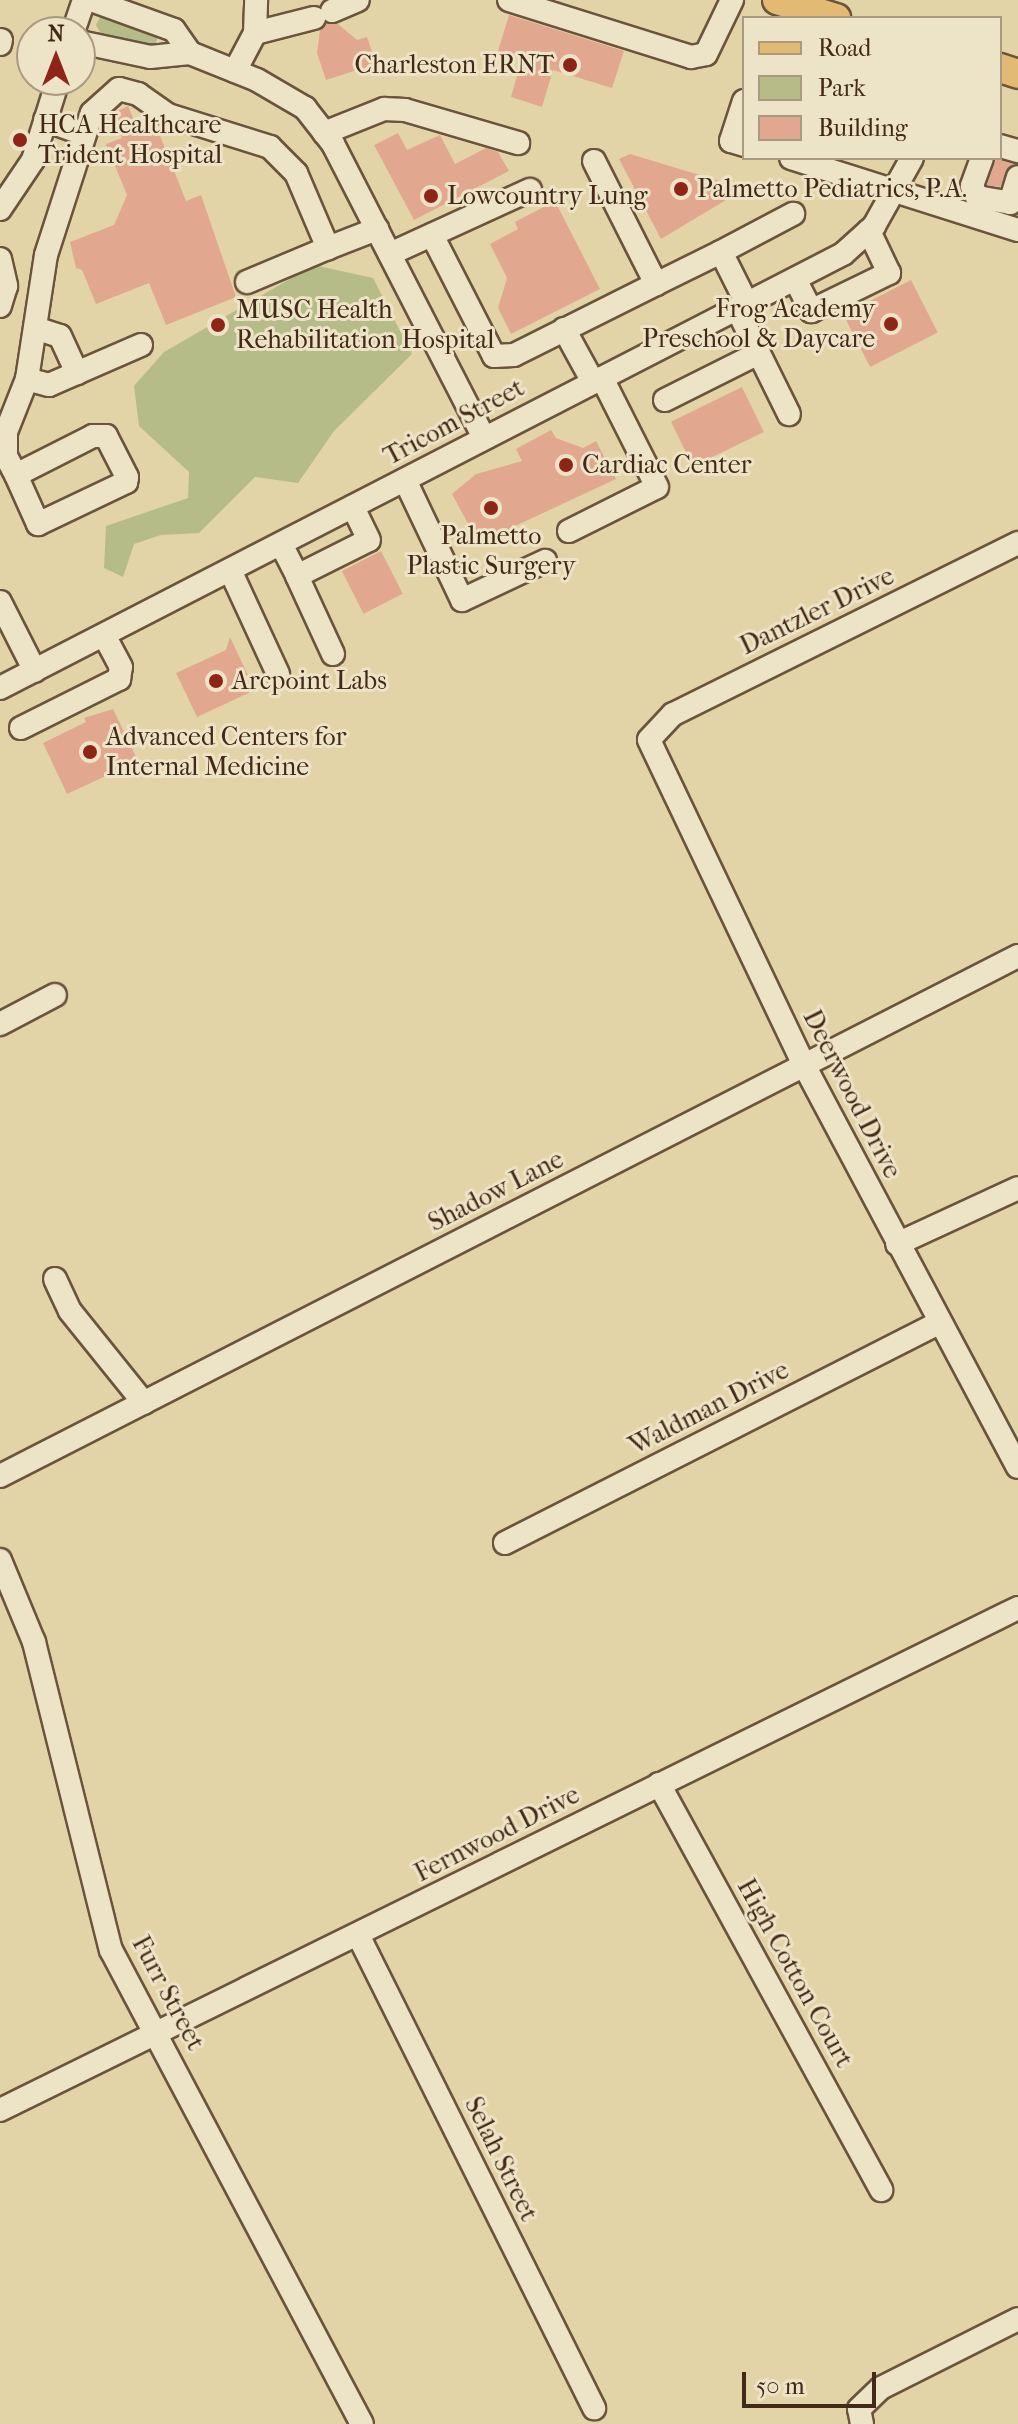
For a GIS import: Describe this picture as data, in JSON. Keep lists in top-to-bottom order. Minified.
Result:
{"streets":{"street":["Tricom Street","Dantzler Drive","Deerwood Drive","Shadow Lane","Waldman Drive","Fernwood Drive","High Cotton Court","Furr Street","Selah Street"]},"crossings":[["Dantzler Drive","Deerwood Drive"],["Deerwood Drive","Shadow Lane"],["Deerwood Drive","Waldman Drive"],["Fernwood Drive","High Cotton Court"],["Fernwood Drive","Furr Street"],["Fernwood Drive","Selah Street"]],"places":["Charleston ERNT","HCA Healthcare Trident Hospital","Palmetto Pediatrics, P.A.","Lowcountry Lung","Frog Academy Preschool & Daycare","MUSC Health Rehabilitation Hospital","Cardiac Center","Palmetto Plastic Surgery","Arcpoint Labs","Advanced Centers for Internal Medicine"],"legend":["Road","Park","Building"],"scale_bar":"50 m","north":"top"}
